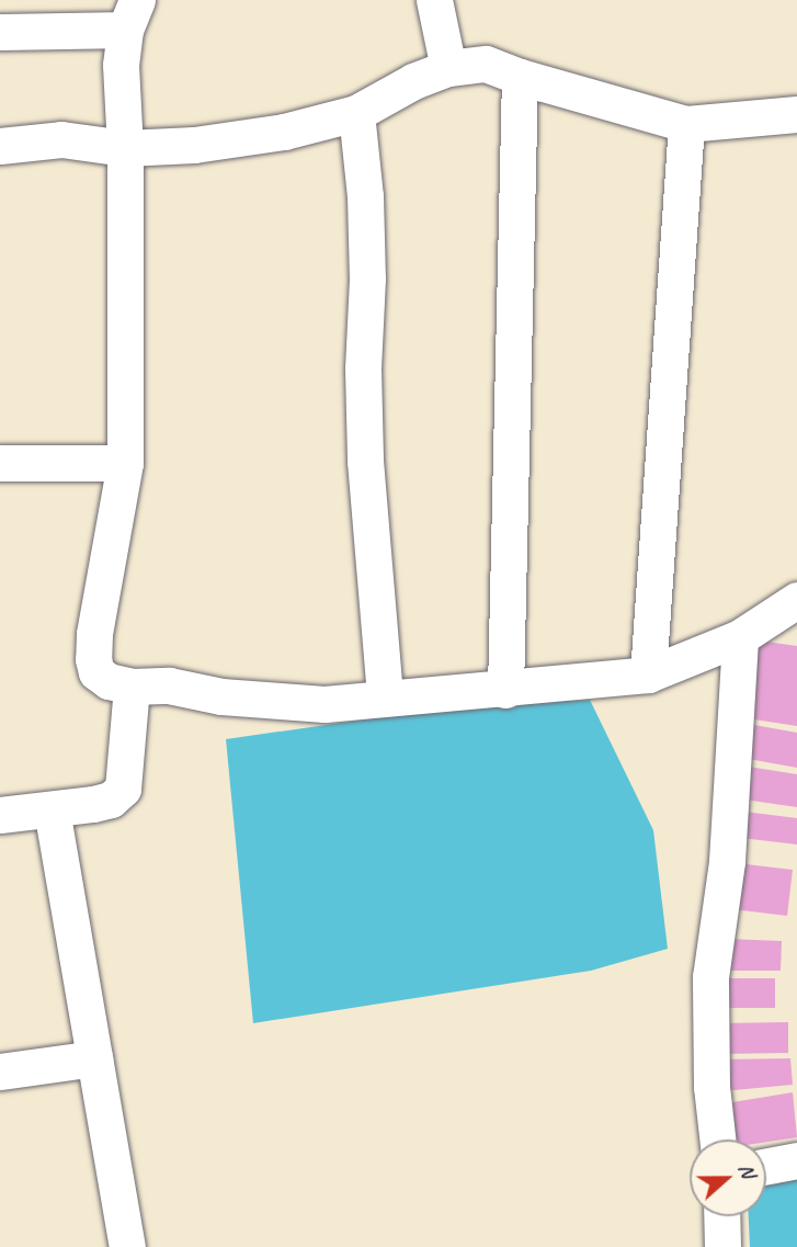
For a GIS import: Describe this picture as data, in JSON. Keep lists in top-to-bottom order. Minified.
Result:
{"north":"right"}
